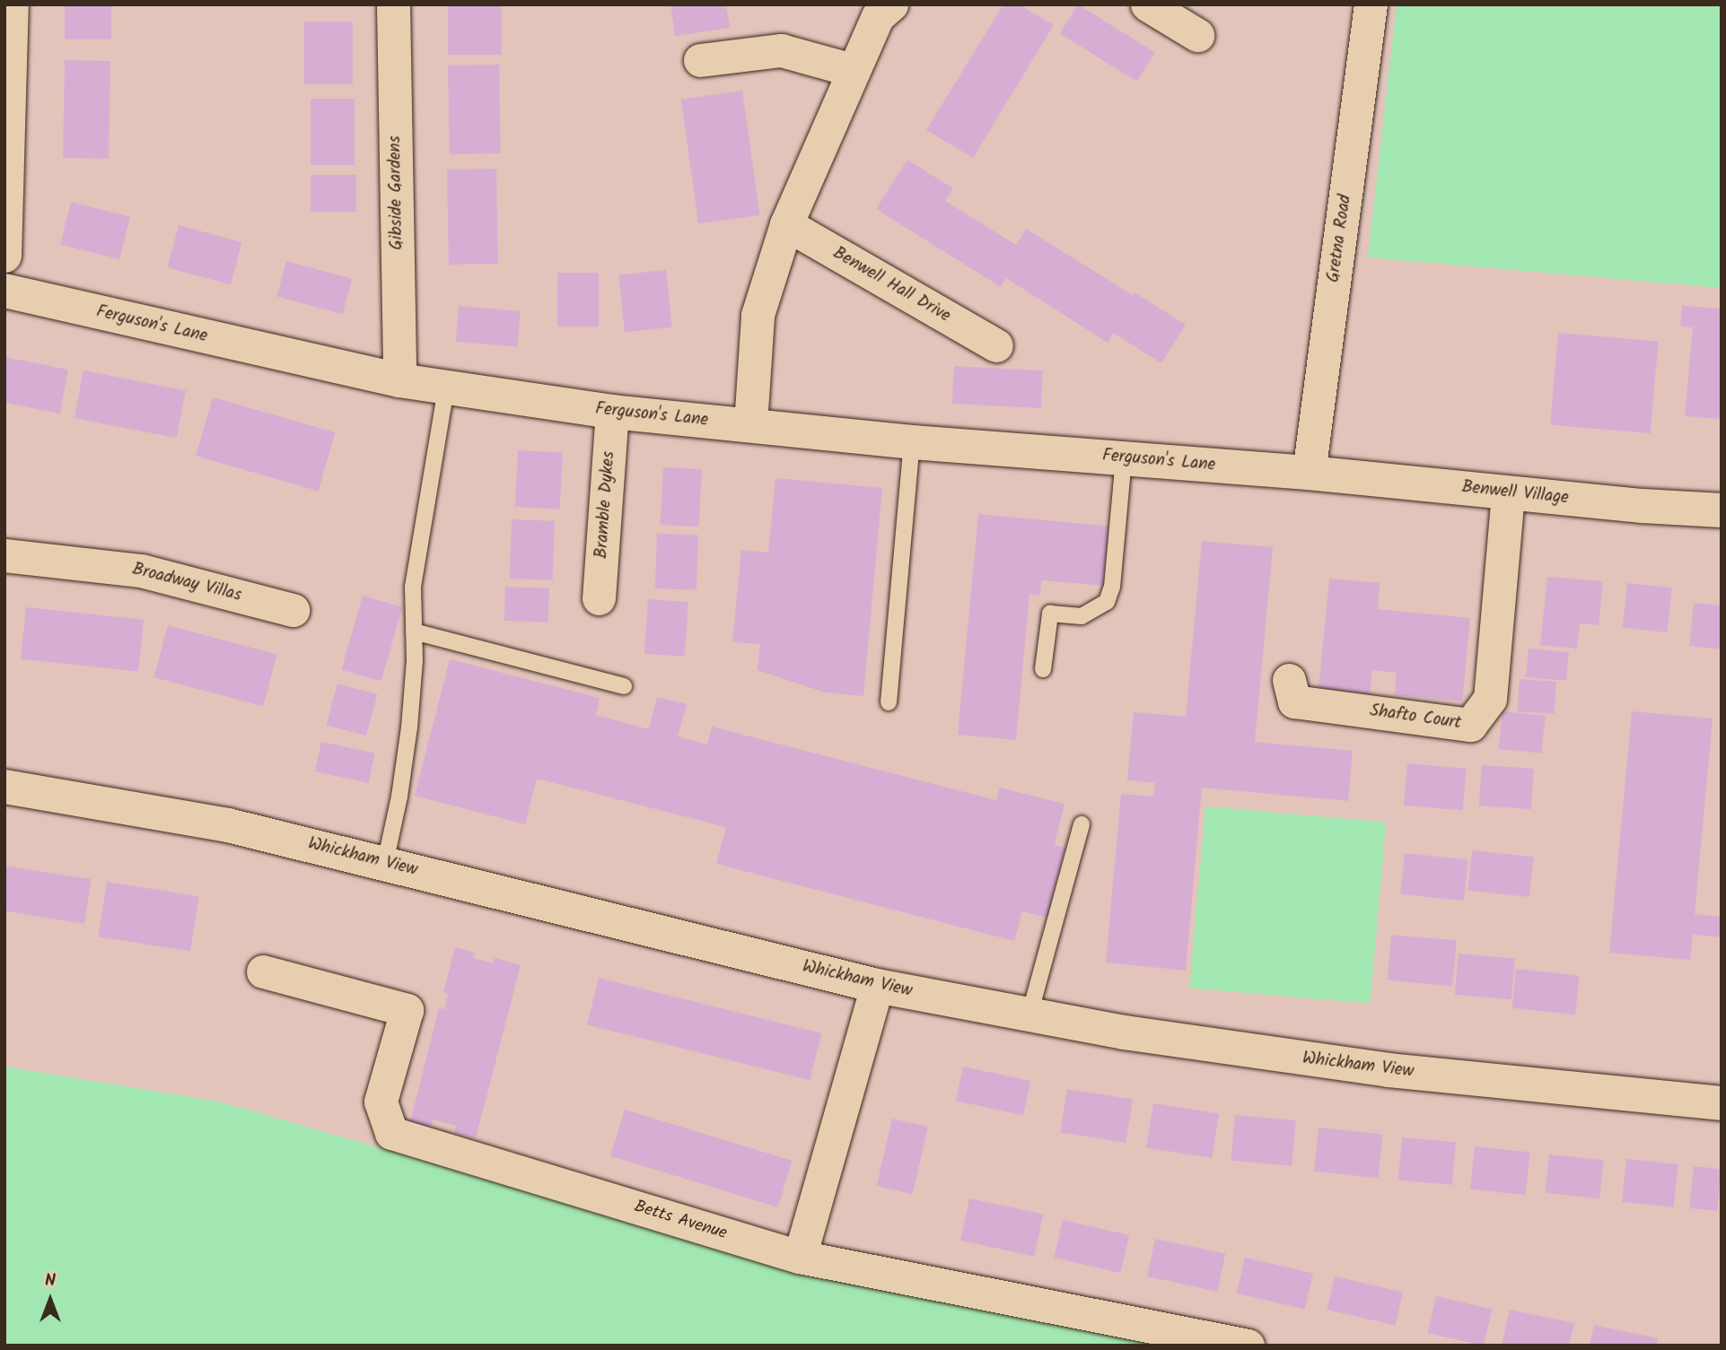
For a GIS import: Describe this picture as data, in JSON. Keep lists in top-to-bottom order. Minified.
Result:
{"streets":{"street":["Gibside Gardens","Gretna Road","Benwell Hall Drive","Ferguson's Lane","Benwell Village","Bramble Dykes","Broadway Villas","Shafto Court","Whickham View","Betts Avenue"]},"crossings":[["Gibside Gardens","Ferguson's Lane"],["Gretna Road","Ferguson's Lane"],["Gretna Road","Benwell Village"],["Ferguson's Lane","Benwell Village"],["Ferguson's Lane","Bramble Dykes"],["Benwell Village","Shafto Court"]],"north":"top"}
